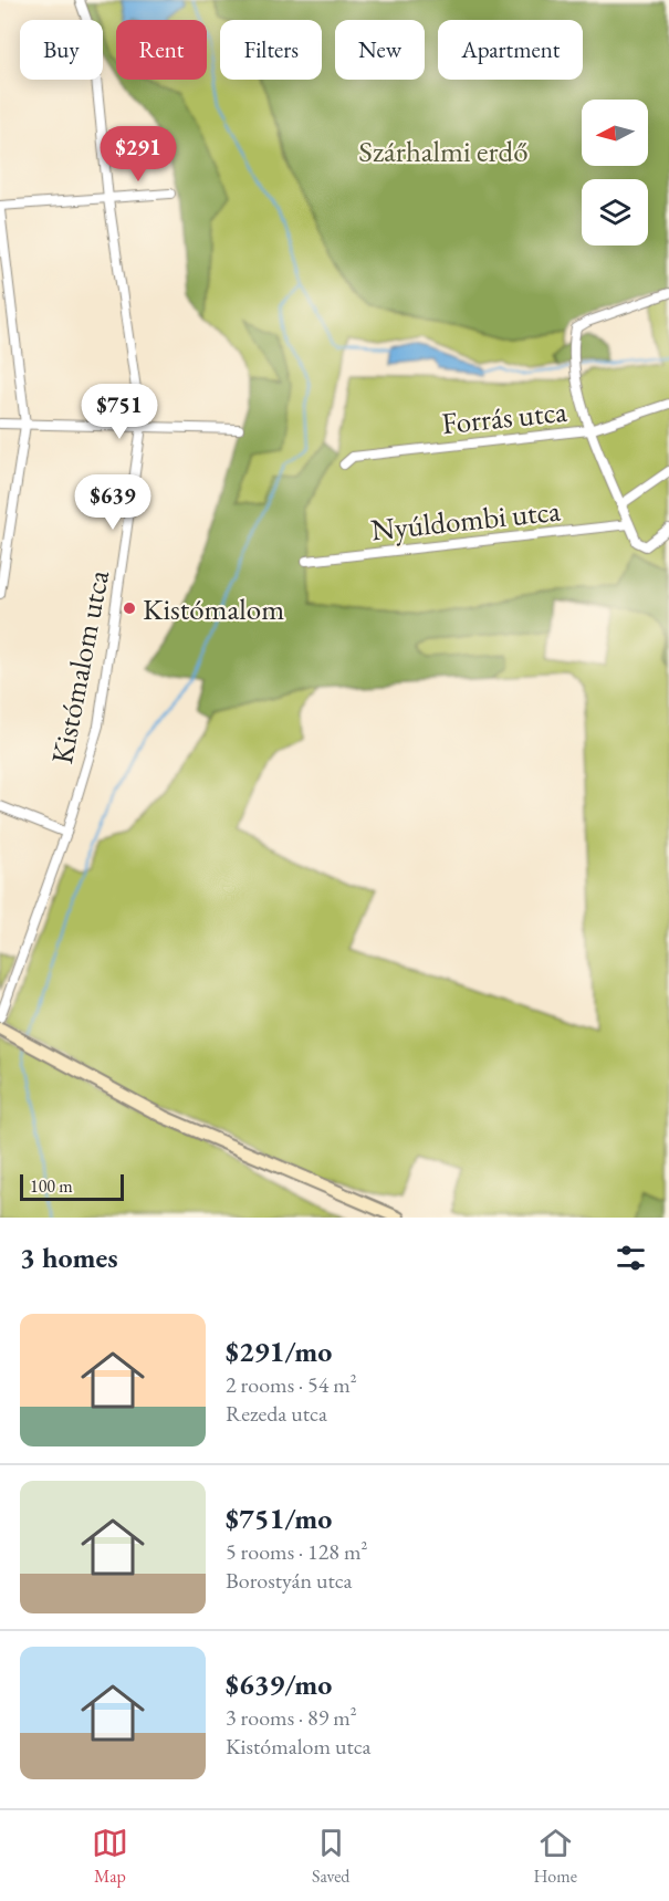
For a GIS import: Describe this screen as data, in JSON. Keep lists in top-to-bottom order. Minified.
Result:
{"streets":{"street":["Forrás utca","Nyúldombi utca","Kistómalom utca"]},"parks":["Szárhalmi erdő"],"places":["Kistómalom"],"scale_bar":"100 m","north":"left","page":{"chip":["Buy","Rent","Filters","New","Apartment"],"price":["$291","$751","$639"],"scale":"100 m","heading":"3 homes","list":[{"name":"$291/mo","note":"2 rooms · 54 m² · Rezeda utca"},{"name":"$751/mo","note":"5 rooms · 128 m² · Borostyán utca"},{"name":"$639/mo","note":"3 rooms · 89 m² · Kistómalom utca"}],"tabs":["Map","Saved","Home"]}}
